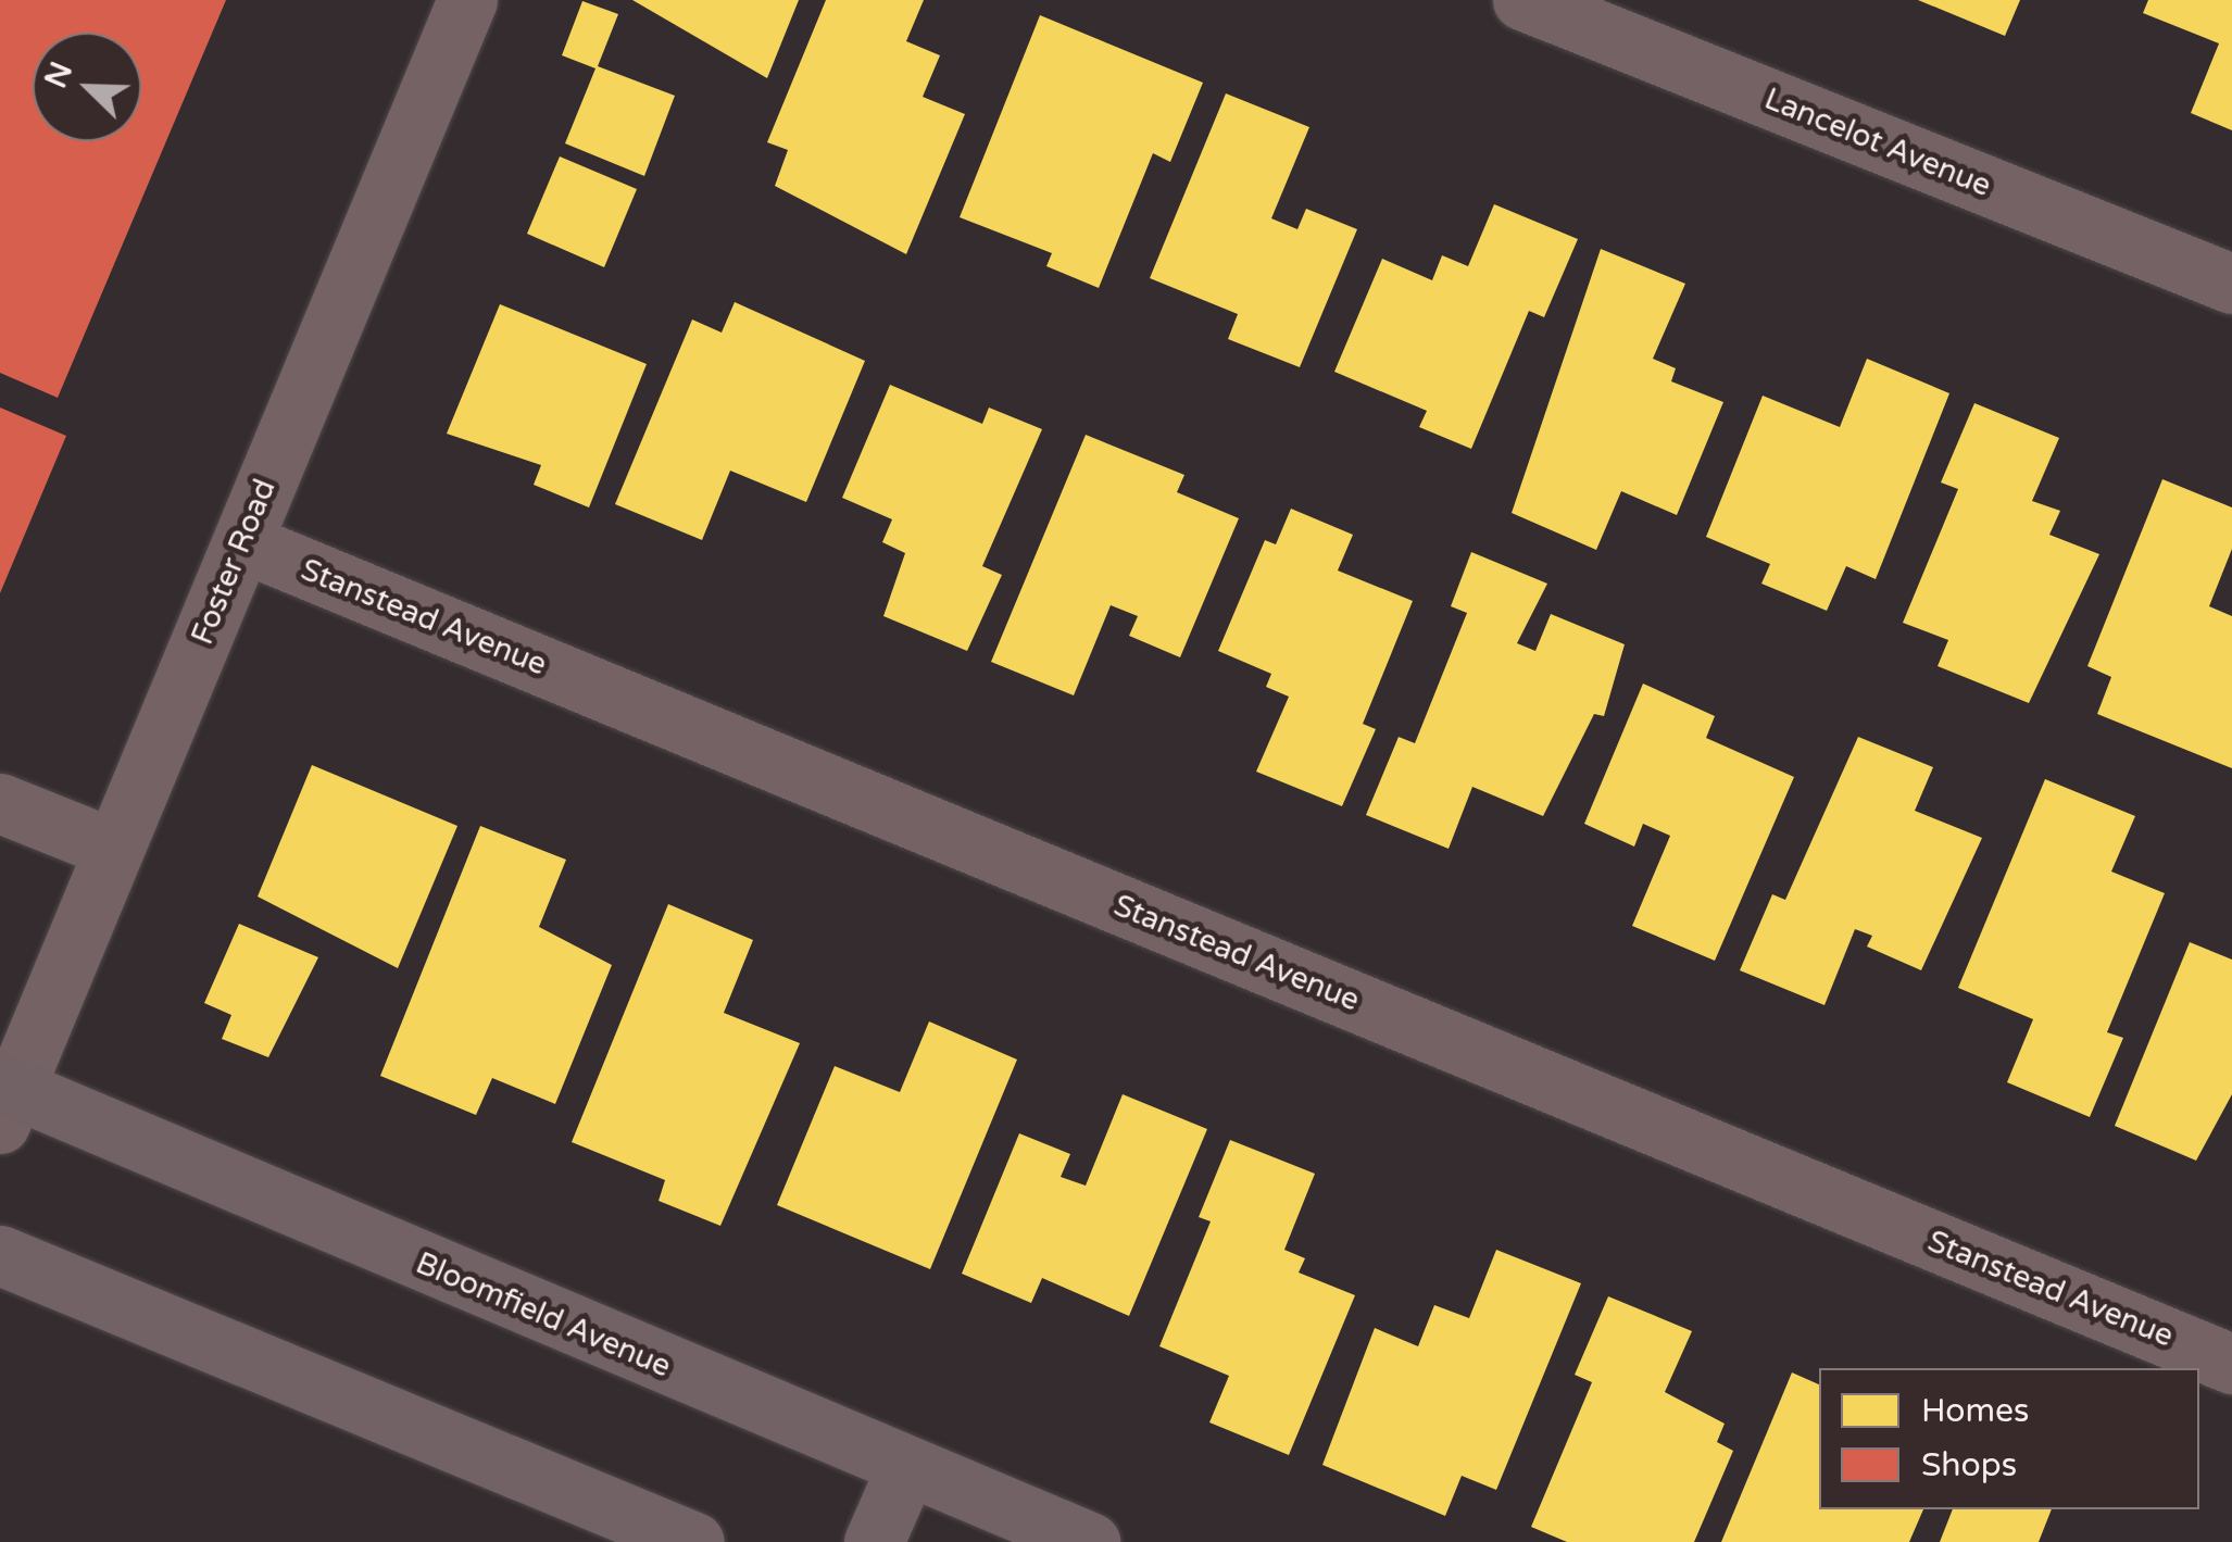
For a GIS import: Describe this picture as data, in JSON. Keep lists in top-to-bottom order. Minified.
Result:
{"streets":{"main road":["Bloomfield Avenue"],"street":["Lancelot Avenue","Foster Road","Stanstead Avenue"]},"crossings":[["Foster Road","Stanstead Avenue"],["Foster Road","Bloomfield Avenue"]],"legend":["Homes","Shops"],"north":"top left"}
